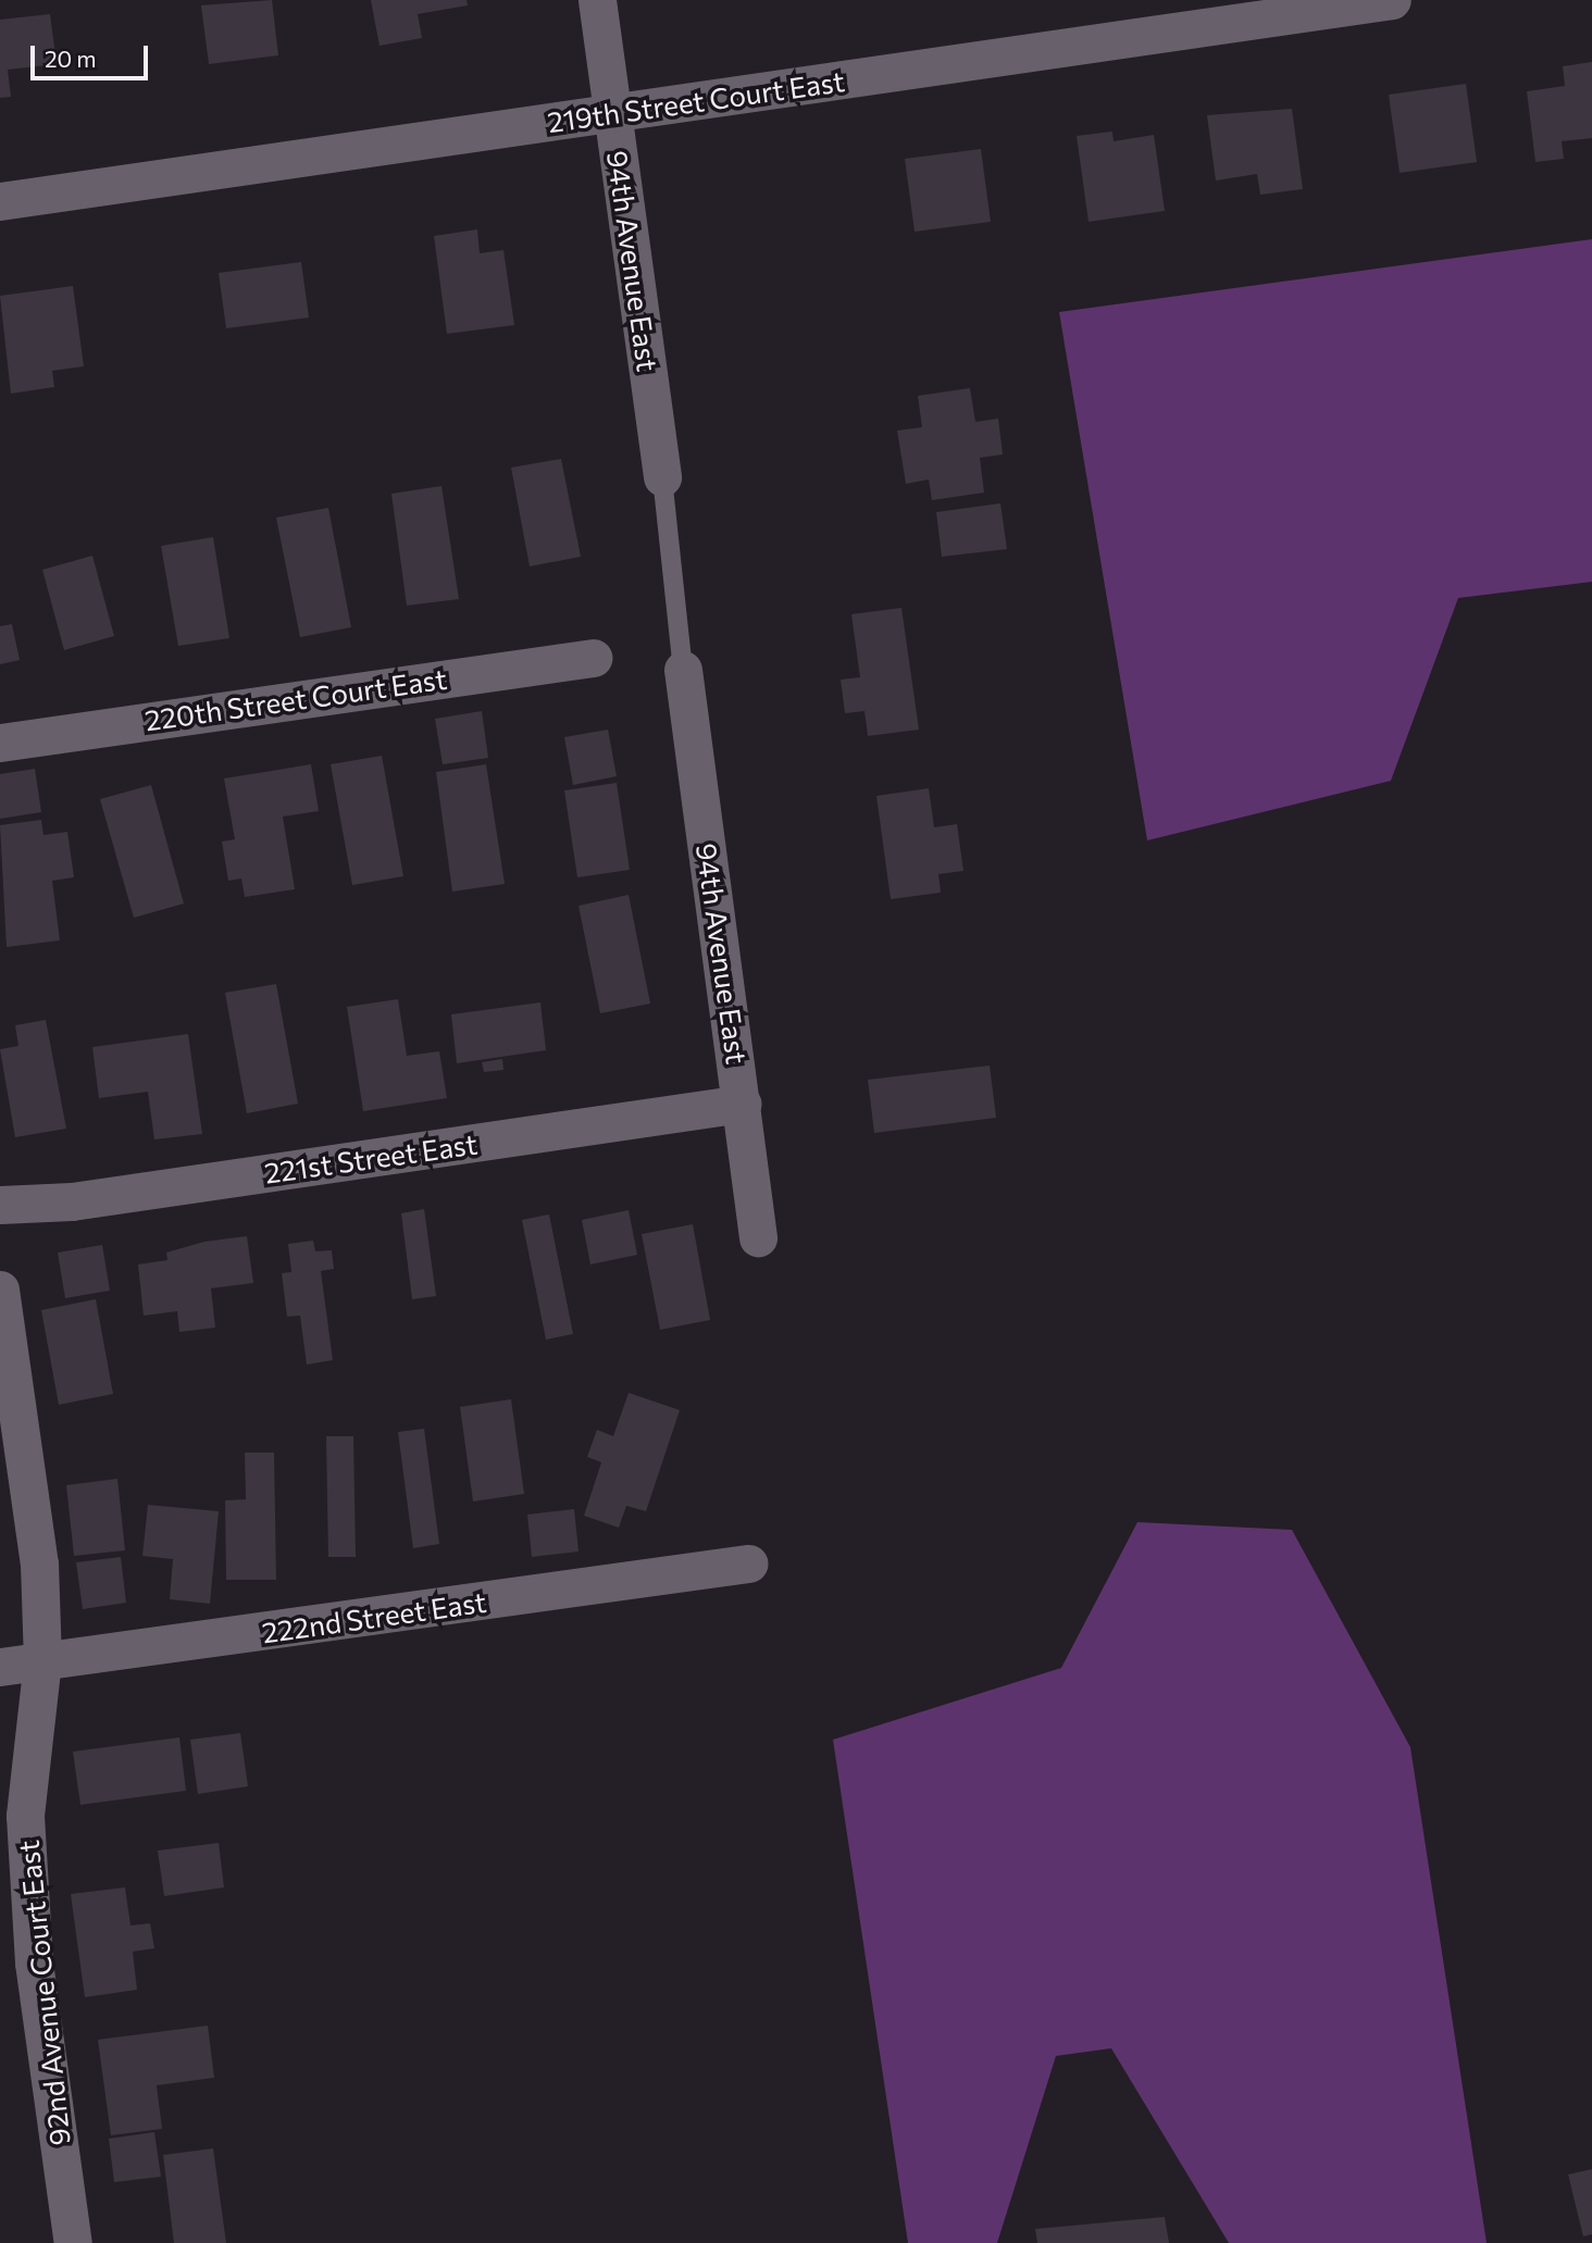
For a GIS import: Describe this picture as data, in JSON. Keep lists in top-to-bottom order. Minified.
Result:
{"streets":{"street":["219th Street Court East","94th Avenue East","220th Street Court East","221st Street East","222nd Street East","92nd Avenue Court East"]},"crossings":[["219th Street Court East","94th Avenue East"],["94th Avenue East","221st Street East"],["222nd Street East","92nd Avenue Court East"]],"scale_bar":"20 m"}
